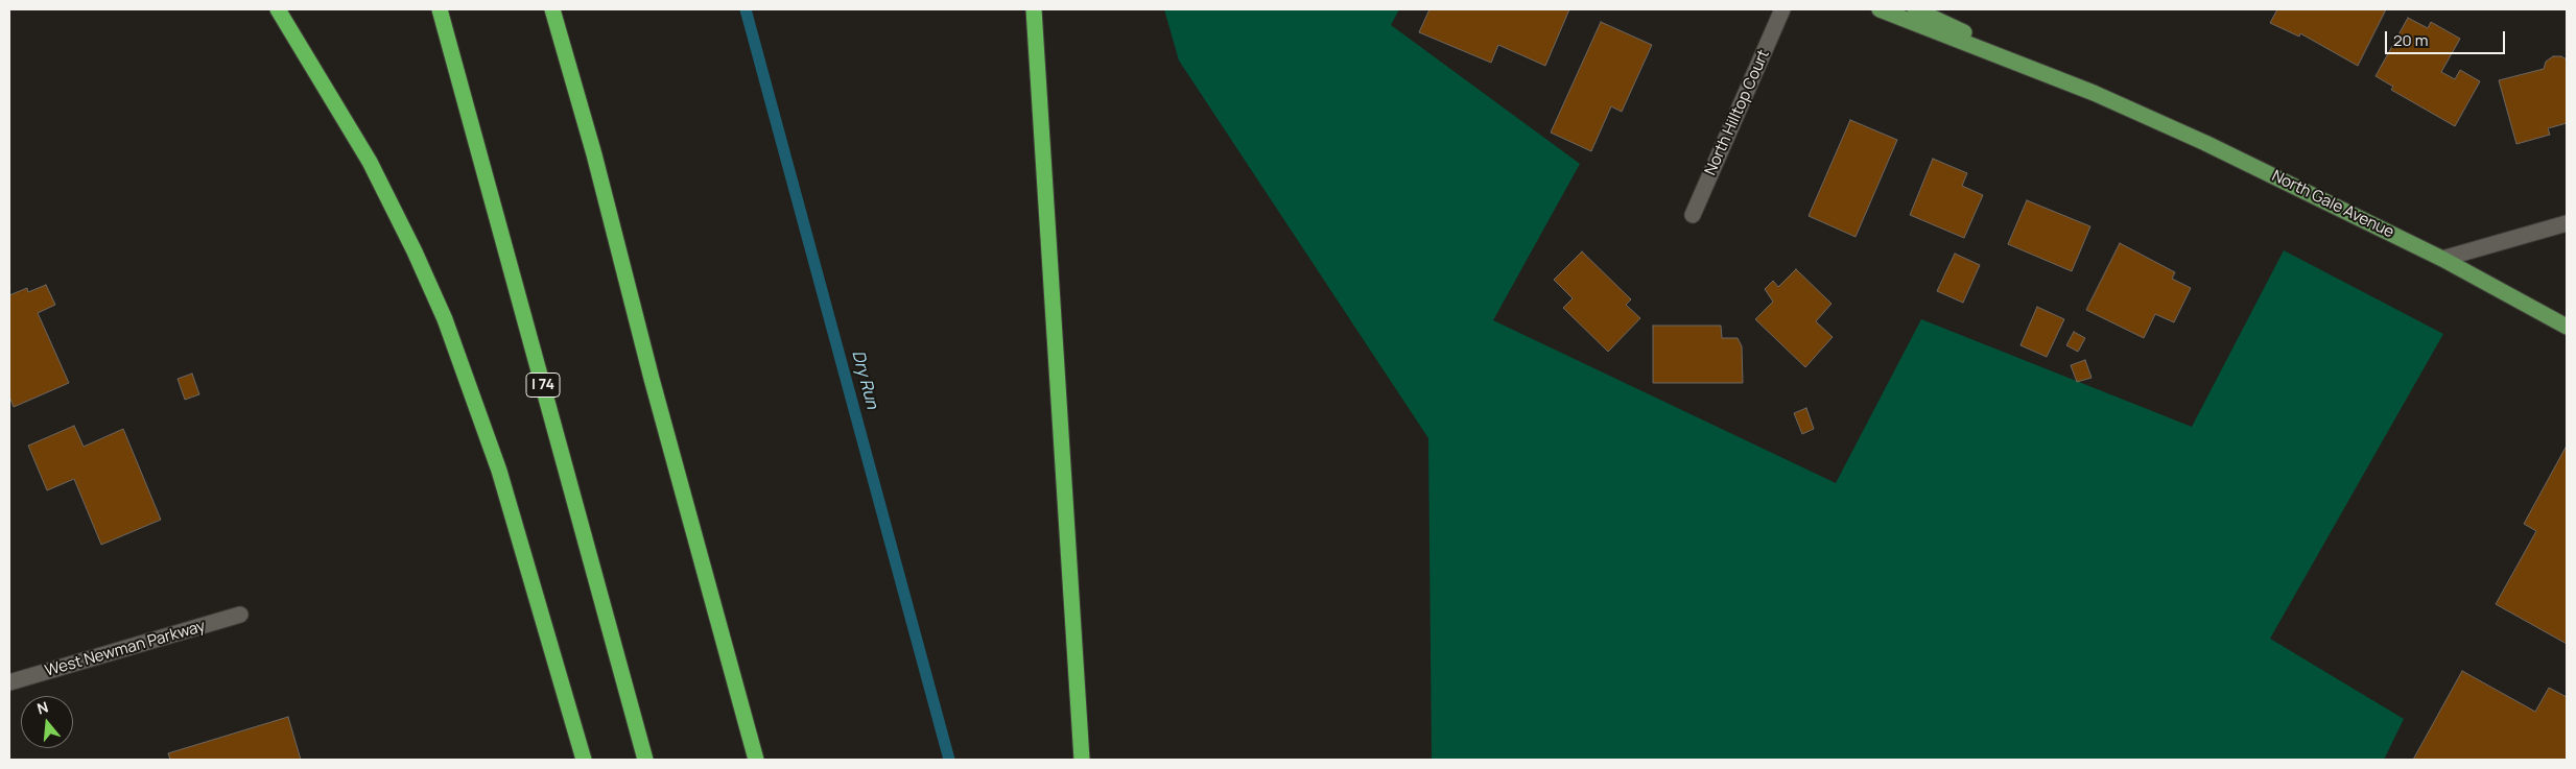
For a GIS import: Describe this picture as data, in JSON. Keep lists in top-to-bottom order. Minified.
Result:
{"streets":{"highway":["I 74"],"main road":["North Gale Avenue"],"street":["North Hilltop Court","West Newman Parkway"]},"water":["Dry Run"],"scale_bar":"20 m","north":"top"}
